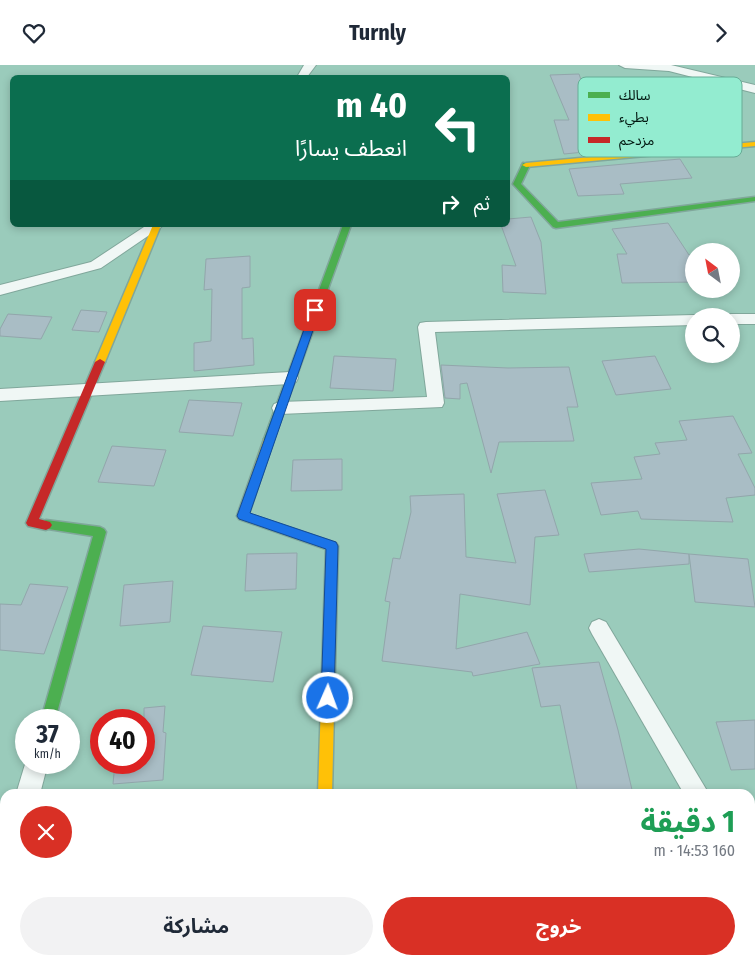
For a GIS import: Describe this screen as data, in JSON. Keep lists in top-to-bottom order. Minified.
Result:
{"legend":["سالك","بطيء","مزدحم"],"north":"top left","page":{"header":"Turnly","turn":["40 m","انعطف يسارًا"],"then":"ثم","speed":"37 km/h","limit":"40","heading":["1 دقيقة","160 m · 14:53"],"buttons":["خروج","مشاركة"]}}
